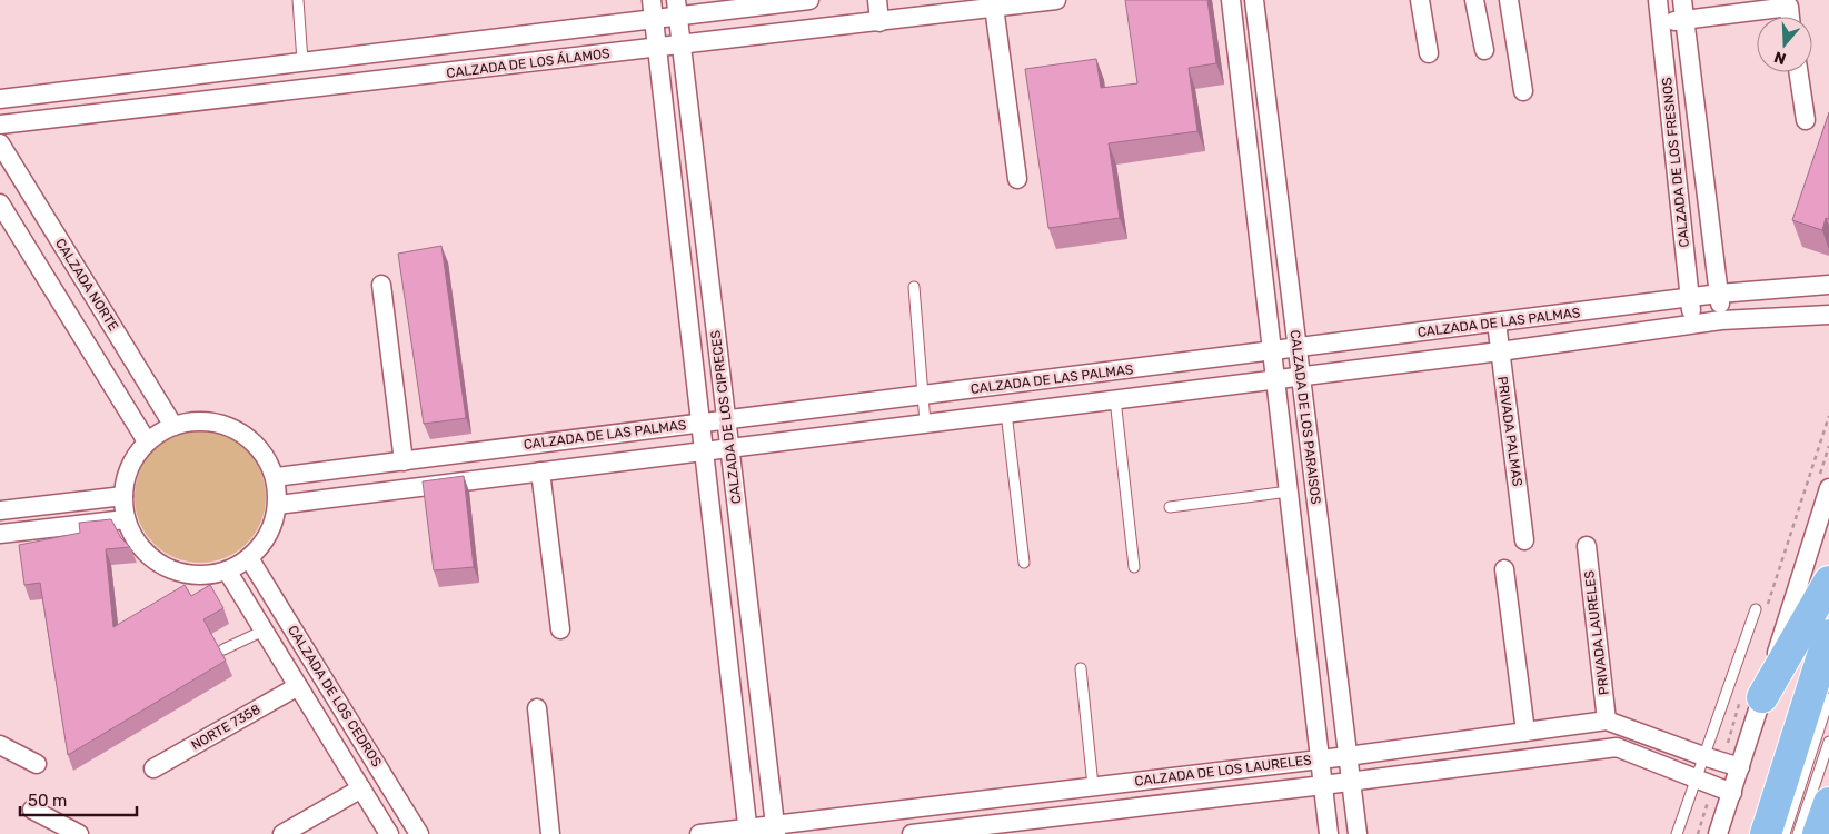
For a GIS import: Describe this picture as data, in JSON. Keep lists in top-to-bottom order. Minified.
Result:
{"streets":{"street":["CALZADA DE LOS ÁLAMOS","CALZADA DE LOS FRESNOS","CALZADA NORTE","CALZADA DE LAS PALMAS","CALZADA DE LOS CIPRECES","CALZADA DE LOS PARAISOS","PRIVADA PALMAS","PRIVADA LAURELES","CALZADA DE LOS CEDROS","NORTE 7358","CALZADA DE LOS LAURELES"]},"crossings":[["CALZADA DE LOS ÁLAMOS","CALZADA DE LOS CIPRECES"],["CALZADA DE LOS FRESNOS","CALZADA DE LAS PALMAS"],["CALZADA NORTE","CALZADA DE LAS PALMAS"],["CALZADA NORTE","CALZADA DE LOS CEDROS"],["CALZADA DE LAS PALMAS","CALZADA DE LOS CIPRECES"],["CALZADA DE LAS PALMAS","CALZADA DE LOS PARAISOS"],["CALZADA DE LAS PALMAS","PRIVADA PALMAS"],["CALZADA DE LAS PALMAS","CALZADA DE LOS CEDROS"],["CALZADA DE LOS CIPRECES","CALZADA DE LOS LAURELES"],["CALZADA DE LOS PARAISOS","CALZADA DE LOS LAURELES"],["PRIVADA LAURELES","CALZADA DE LOS LAURELES"],["CALZADA DE LOS CEDROS","NORTE 7358"]],"scale_bar":"50 m","north":"bottom"}
